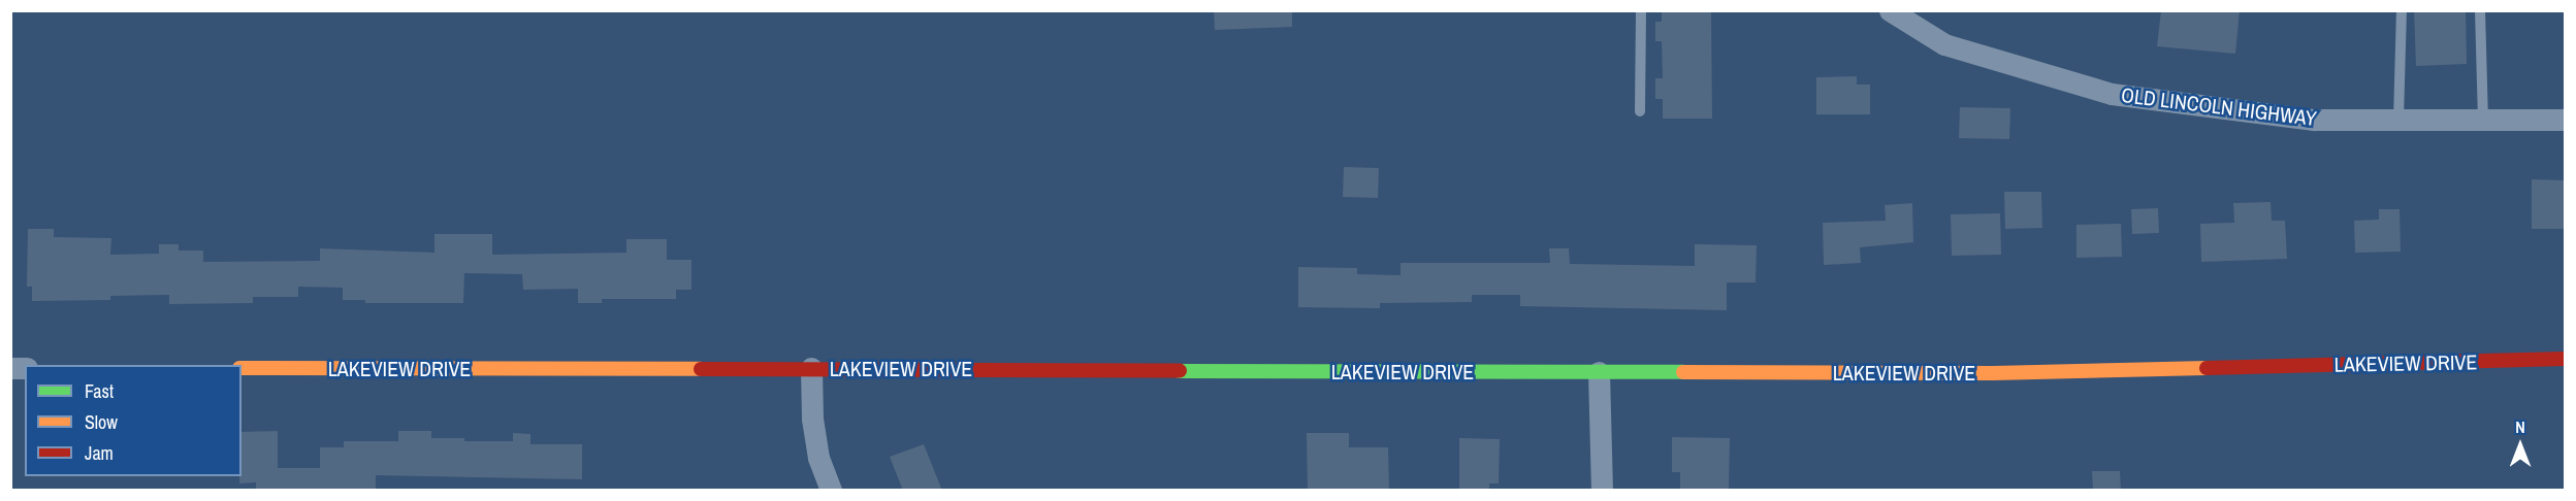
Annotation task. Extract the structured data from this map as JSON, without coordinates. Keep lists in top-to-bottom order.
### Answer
{
  "streets": {
    "street": ["OLD LINCOLN HIGHWAY", "LAKEVIEW DRIVE"]
  },
  "legend": ["Fast", "Slow", "Jam"],
  "north": "top"
}
